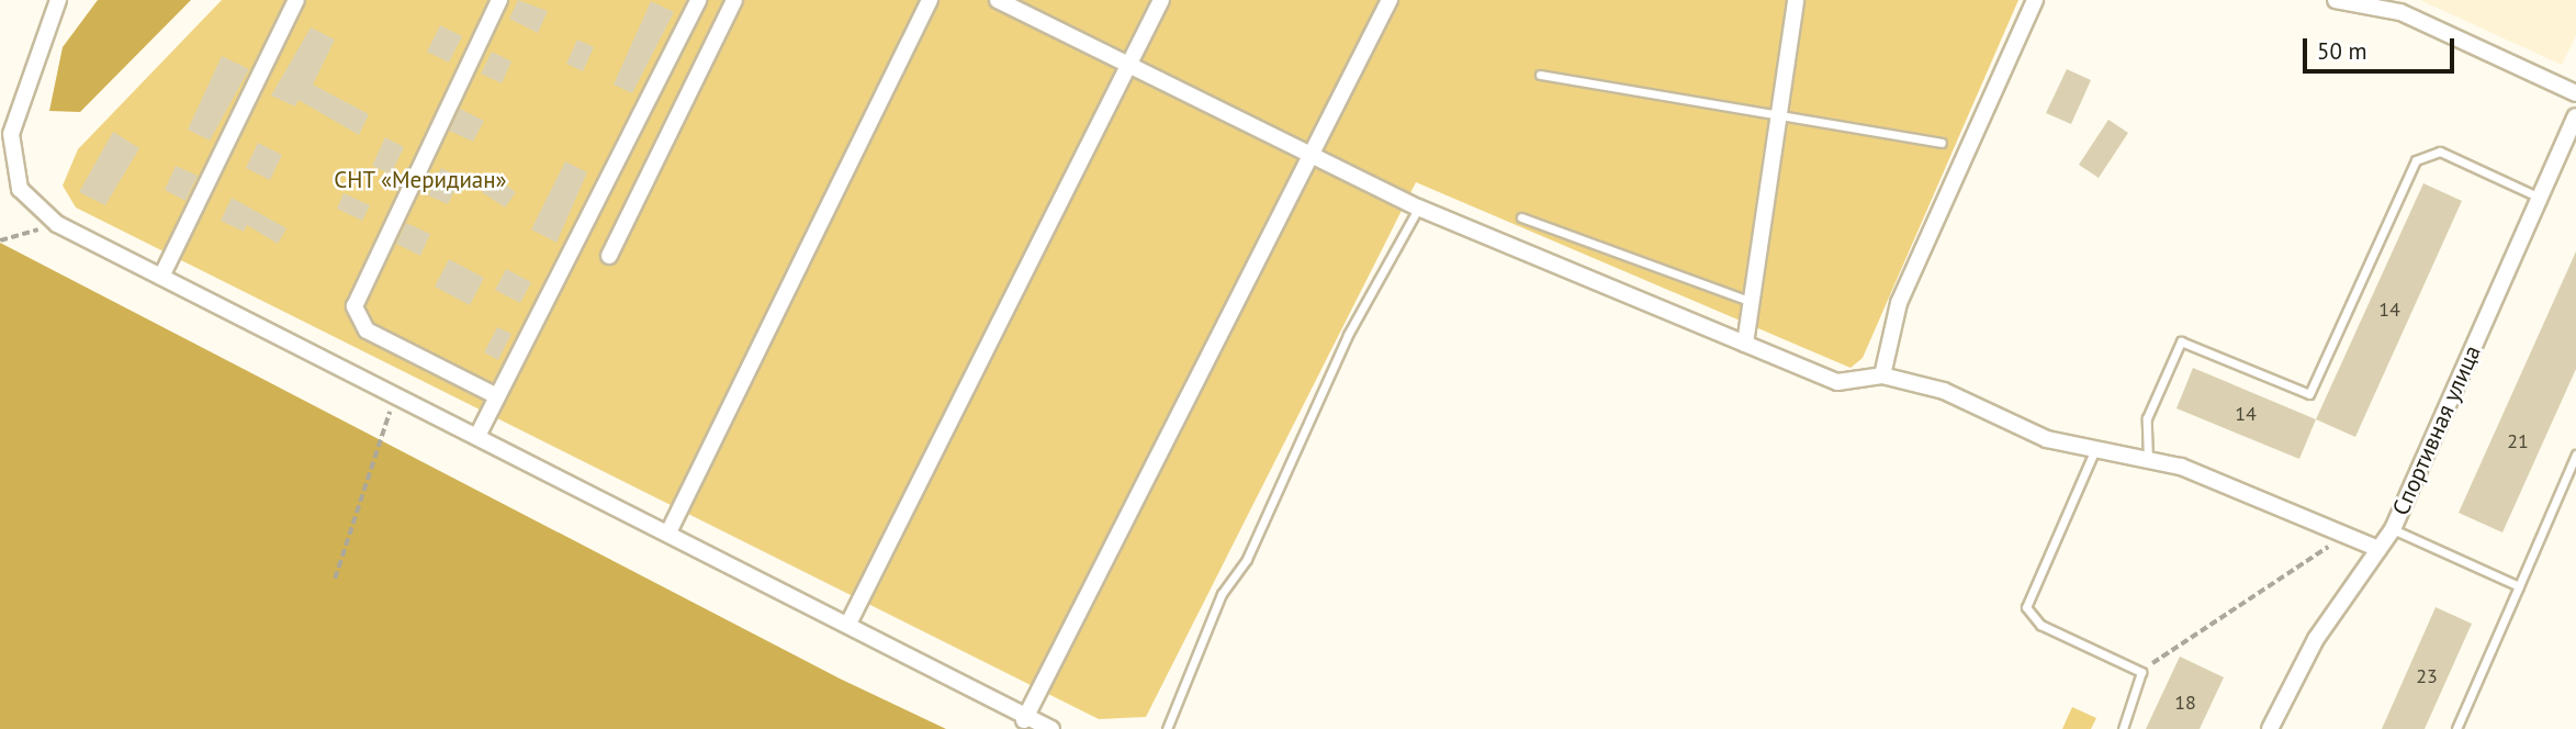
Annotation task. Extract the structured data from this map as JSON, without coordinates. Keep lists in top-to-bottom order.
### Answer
{
  "streets": {
    "street": ["Спортивная улица"]
  },
  "parks": ["СНТ «Меридиан»"],
  "house_numbers": [
    "14",
    "14",
    "21",
    "23",
    "18"
  ],
  "scale_bar": "50 m"
}
